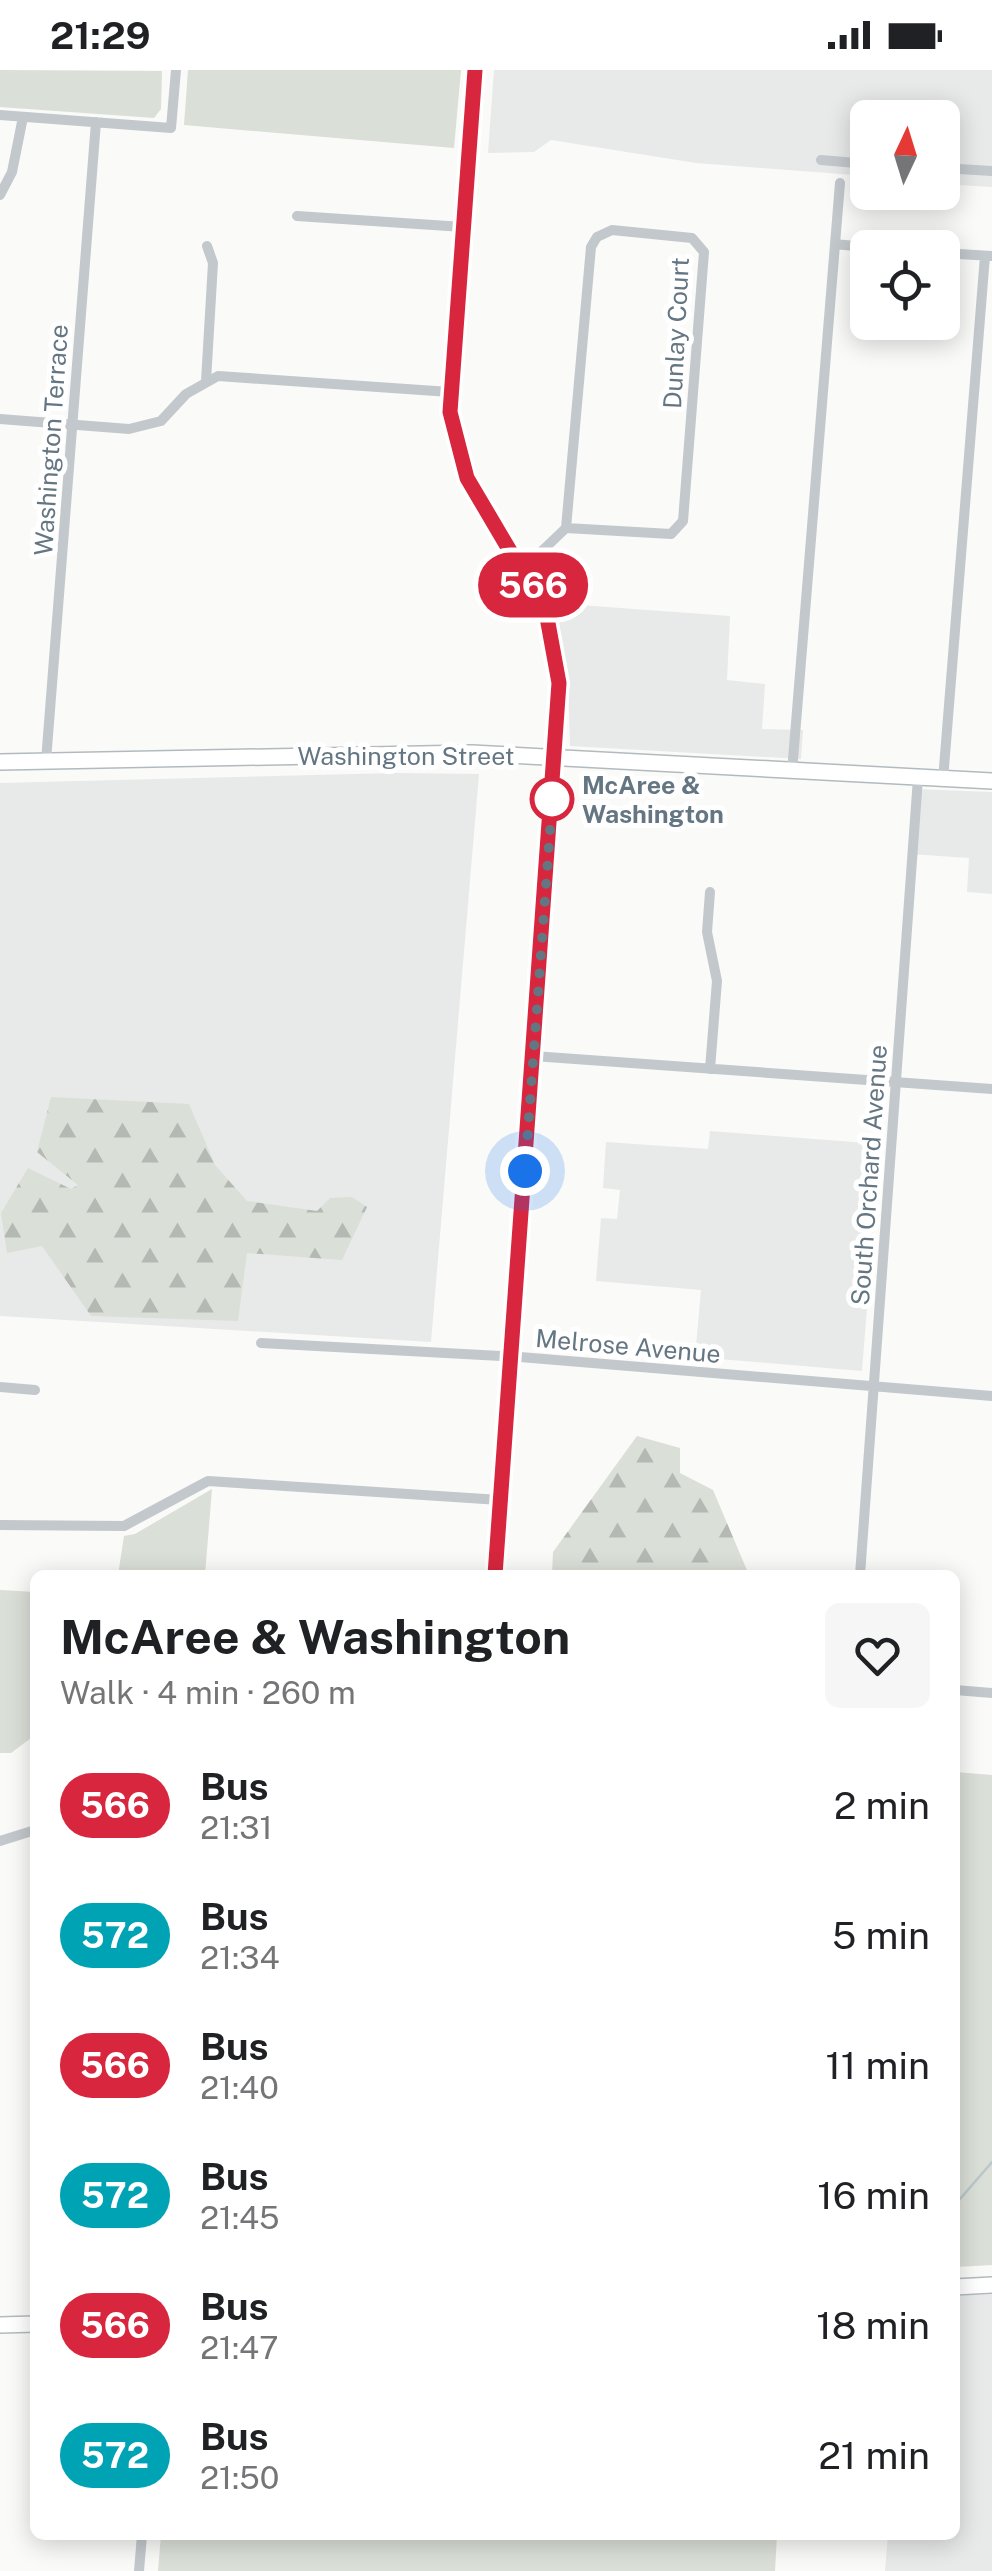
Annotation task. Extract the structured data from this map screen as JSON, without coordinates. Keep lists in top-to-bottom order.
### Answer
{
  "streets": {
    "street": [
      "Dunlay Court",
      "Washington Terrace",
      "Washington Street",
      "South Orchard Avenue",
      "Melrose Avenue"
    ]
  },
  "crossings": [
    ["Washington Terrace", "Washington Street"],
    ["Washington Street", "South Orchard Avenue"],
    ["South Orchard Avenue", "Melrose Avenue"]
  ],
  "places": ["McAree & Washington"],
  "lines": ["bus line 566"],
  "north": "top",
  "page": {
    "status": "21:29",
    "on_map": "566",
    "heading": ["McAree & Washington", "Walk · 4 min · 260 m"],
    "list": [
      {
        "mark": "566",
        "name": "Bus",
        "note": "21:31",
        "value": "2 min"
      },
      {
        "mark": "572",
        "name": "Bus",
        "note": "21:34",
        "value": "5 min"
      },
      {
        "mark": "566",
        "name": "Bus",
        "note": "21:40",
        "value": "11 min"
      },
      {
        "mark": "572",
        "name": "Bus",
        "note": "21:45",
        "value": "16 min"
      },
      {
        "mark": "566",
        "name": "Bus",
        "note": "21:47",
        "value": "18 min"
      },
      {
        "mark": "572",
        "name": "Bus",
        "note": "21:50",
        "value": "21 min"
      }
    ]
  }
}
